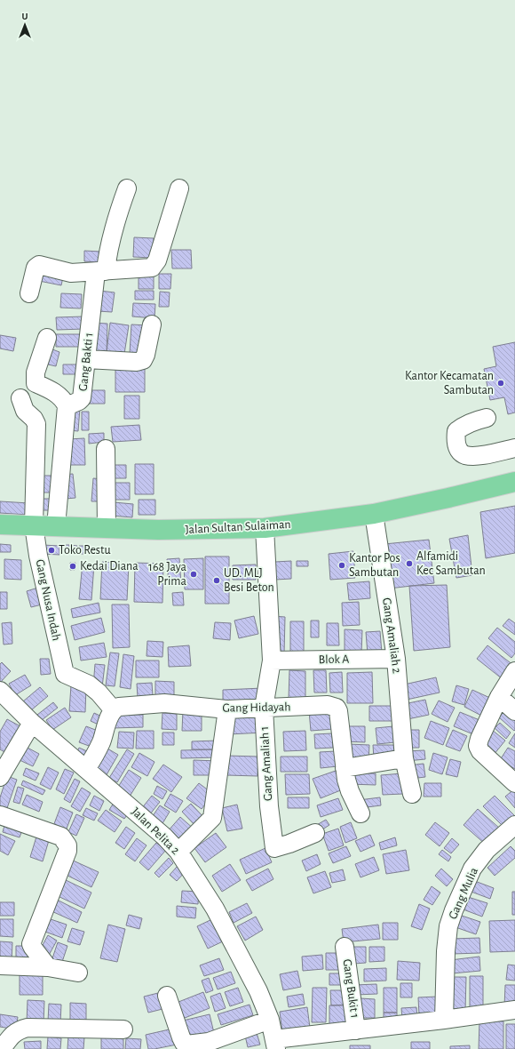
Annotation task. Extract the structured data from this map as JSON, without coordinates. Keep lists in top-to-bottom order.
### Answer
{
  "streets": {
    "main road": ["Jalan Sultan Sulaiman"],
    "street": [
      "Gang Bakti 1",
      "Gang Nusa Indah",
      "Gang Amaliah 2",
      "Blok A",
      "Gang Hidayah",
      "Gang Amaliah 1",
      "Jalan Pelita 2",
      "Gang Mulia",
      "Gang Bukit 1"
    ]
  },
  "crossings": [
    ["Gang Bakti 1", "Jalan Sultan Sulaiman"],
    ["Jalan Sultan Sulaiman", "Gang Nusa Indah"],
    ["Jalan Sultan Sulaiman", "Gang Amaliah 2"],
    ["Jalan Sultan Sulaiman", "Gang Amaliah 1"],
    ["Gang Nusa Indah", "Gang Hidayah"],
    ["Gang Amaliah 2", "Blok A"],
    ["Blok A", "Gang Amaliah 1"],
    ["Gang Hidayah", "Gang Amaliah 1"]
  ],
  "places": [
    "Kantor Kecamatan Sambutan",
    "Toko Restu",
    "Alfamidi Kec Sambutan",
    "Kantor Pos Sambutan",
    "Kedai Diana",
    "168 Jaya Prima",
    "UD. MLJ Besi Beton"
  ],
  "north": "top"
}
